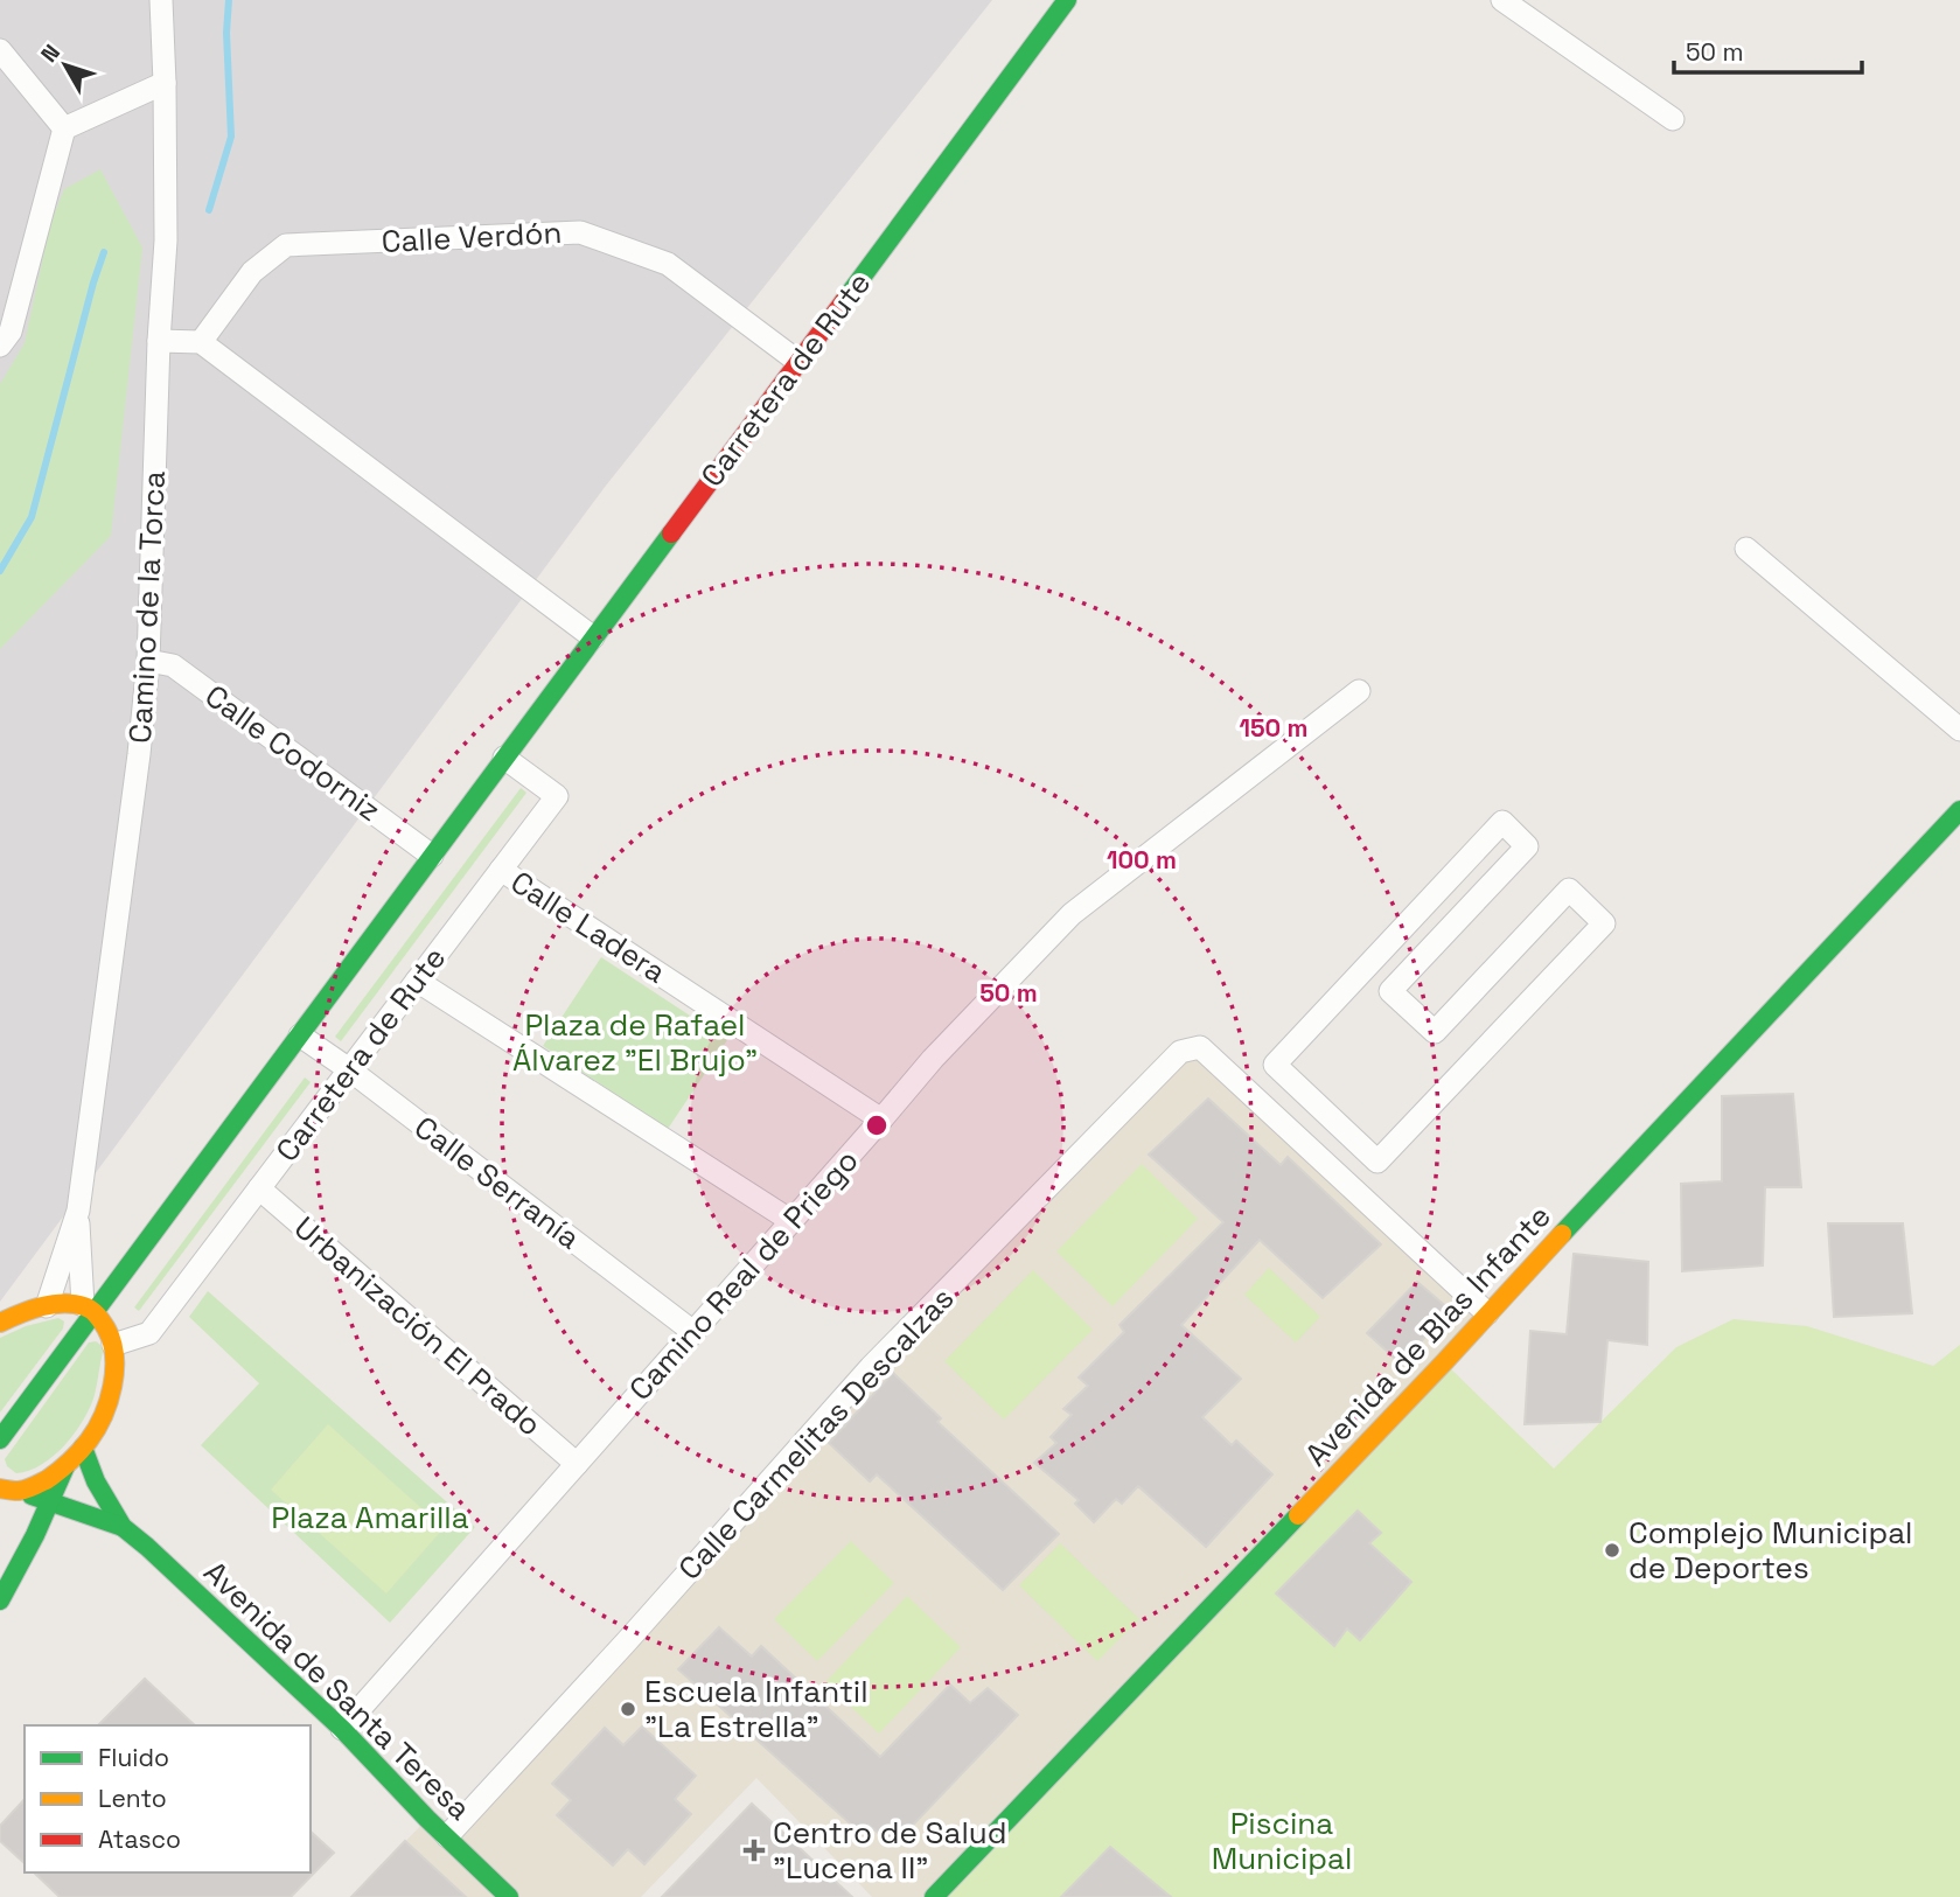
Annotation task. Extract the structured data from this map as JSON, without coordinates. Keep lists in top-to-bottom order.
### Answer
{
  "streets": {
    "street": [
      "Calle Verdón",
      "Carretera de Rute",
      "Camino de la Torca",
      "Calle Codorniz",
      "Calle Ladera",
      "Calle Serranía",
      "Camino Real de Priego",
      "Urbanización El Prado",
      "Avenida de Blas Infante",
      "Calle Carmelitas Descalzas",
      "Avenida de Santa Teresa"
    ]
  },
  "crossings": [
    ["Calle Verdón", "Carretera de Rute"],
    ["Carretera de Rute", "Camino de la Torca"],
    ["Carretera de Rute", "Calle Codorniz"],
    ["Carretera de Rute", "Calle Ladera"],
    ["Carretera de Rute", "Calle Serranía"],
    ["Carretera de Rute", "Urbanización El Prado"],
    ["Camino de la Torca", "Calle Codorniz"],
    ["Calle Ladera", "Camino Real de Priego"],
    ["Calle Serranía", "Camino Real de Priego"],
    ["Camino Real de Priego", "Urbanización El Prado"],
    ["Camino Real de Priego", "Avenida de Santa Teresa"],
    ["Avenida de Blas Infante", "Calle Carmelitas Descalzas"],
    ["Calle Carmelitas Descalzas", "Avenida de Santa Teresa"]
  ],
  "parks": ["Plaza de Rafael Álvarez \"El Brujo\"", "Plaza Amarilla", "Piscina Municipal"],
  "places": {
    "other": ["Complejo Municipal de Deportes", "Escuela Infantil \"La Estrella\""],
    "health": ["Centro de Salud \"Lucena II\""]
  },
  "legend": ["Fluido", "Lento", "Atasco"],
  "scale_bar": "50 m",
  "north": "top left",
  "rings": ["150 m", "100 m", "50 m"]
}
